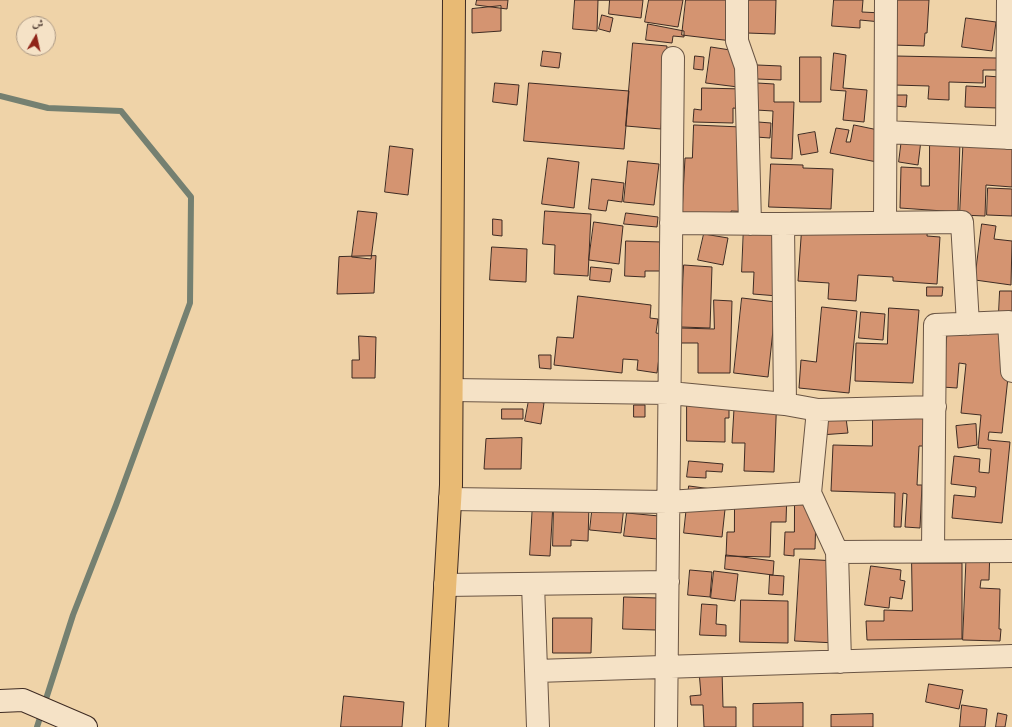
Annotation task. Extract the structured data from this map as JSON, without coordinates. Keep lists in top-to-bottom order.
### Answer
{
  "north": "top"
}
